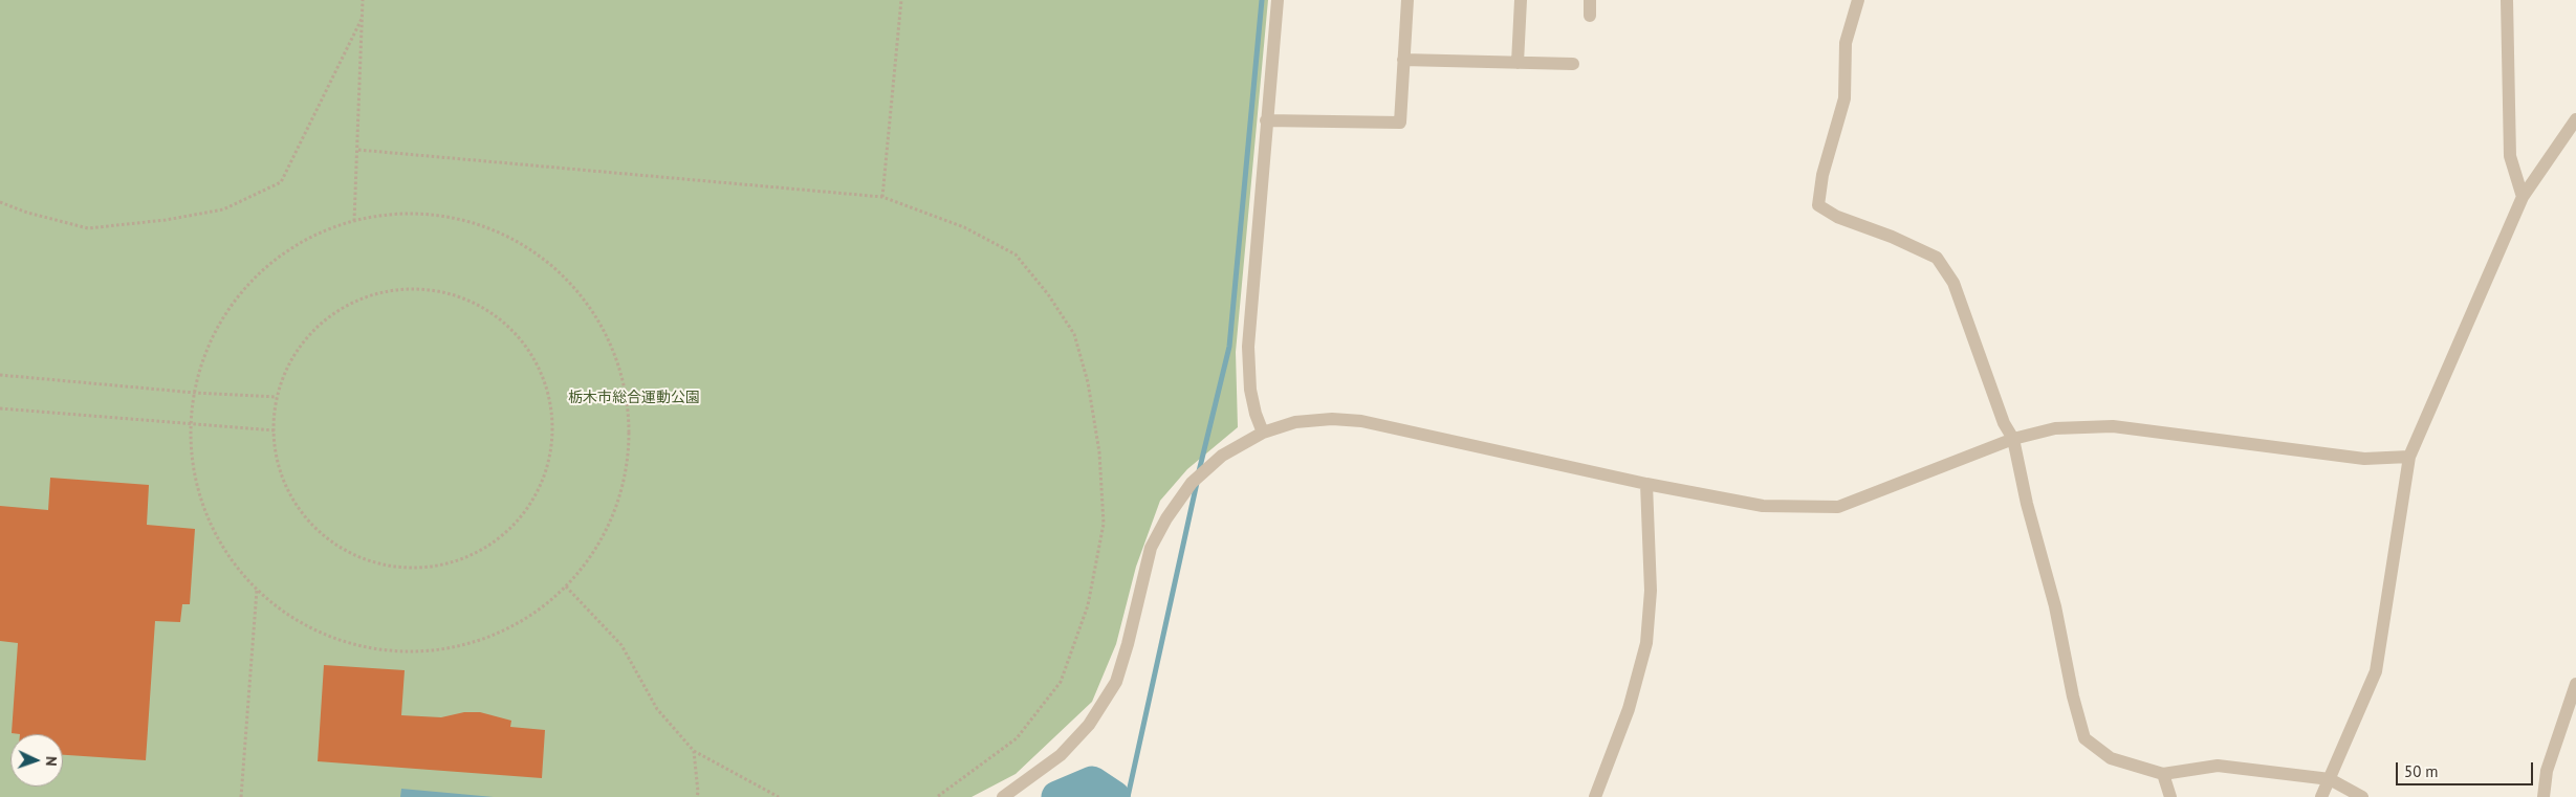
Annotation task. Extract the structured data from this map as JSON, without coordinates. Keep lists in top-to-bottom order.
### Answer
{
  "parks": ["栃木市総合運動公園"],
  "scale_bar": "50 m",
  "north": "right"
}
